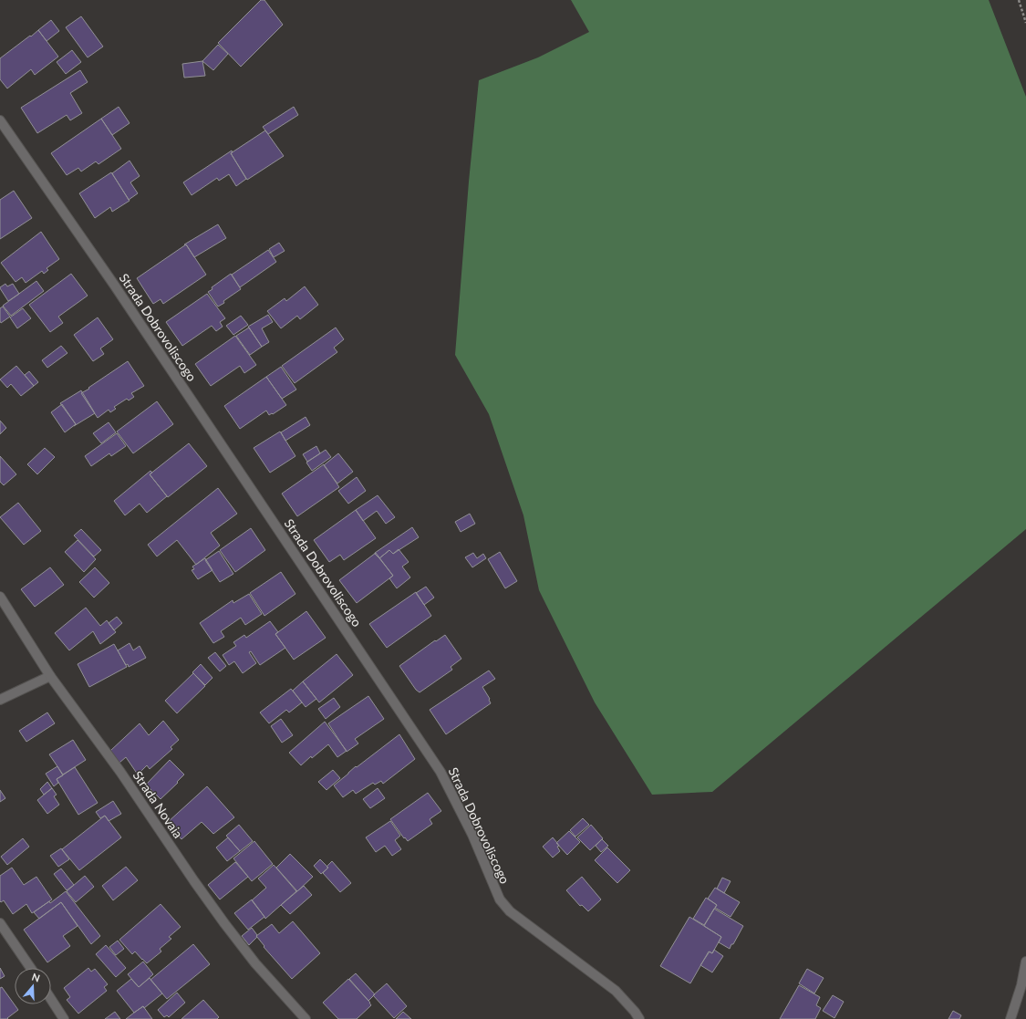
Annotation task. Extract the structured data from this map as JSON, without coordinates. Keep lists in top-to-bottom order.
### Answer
{
  "streets": {
    "street": ["Strada Dobrovoliscogo", "Strada Novaia"]
  },
  "north": "top"
}
